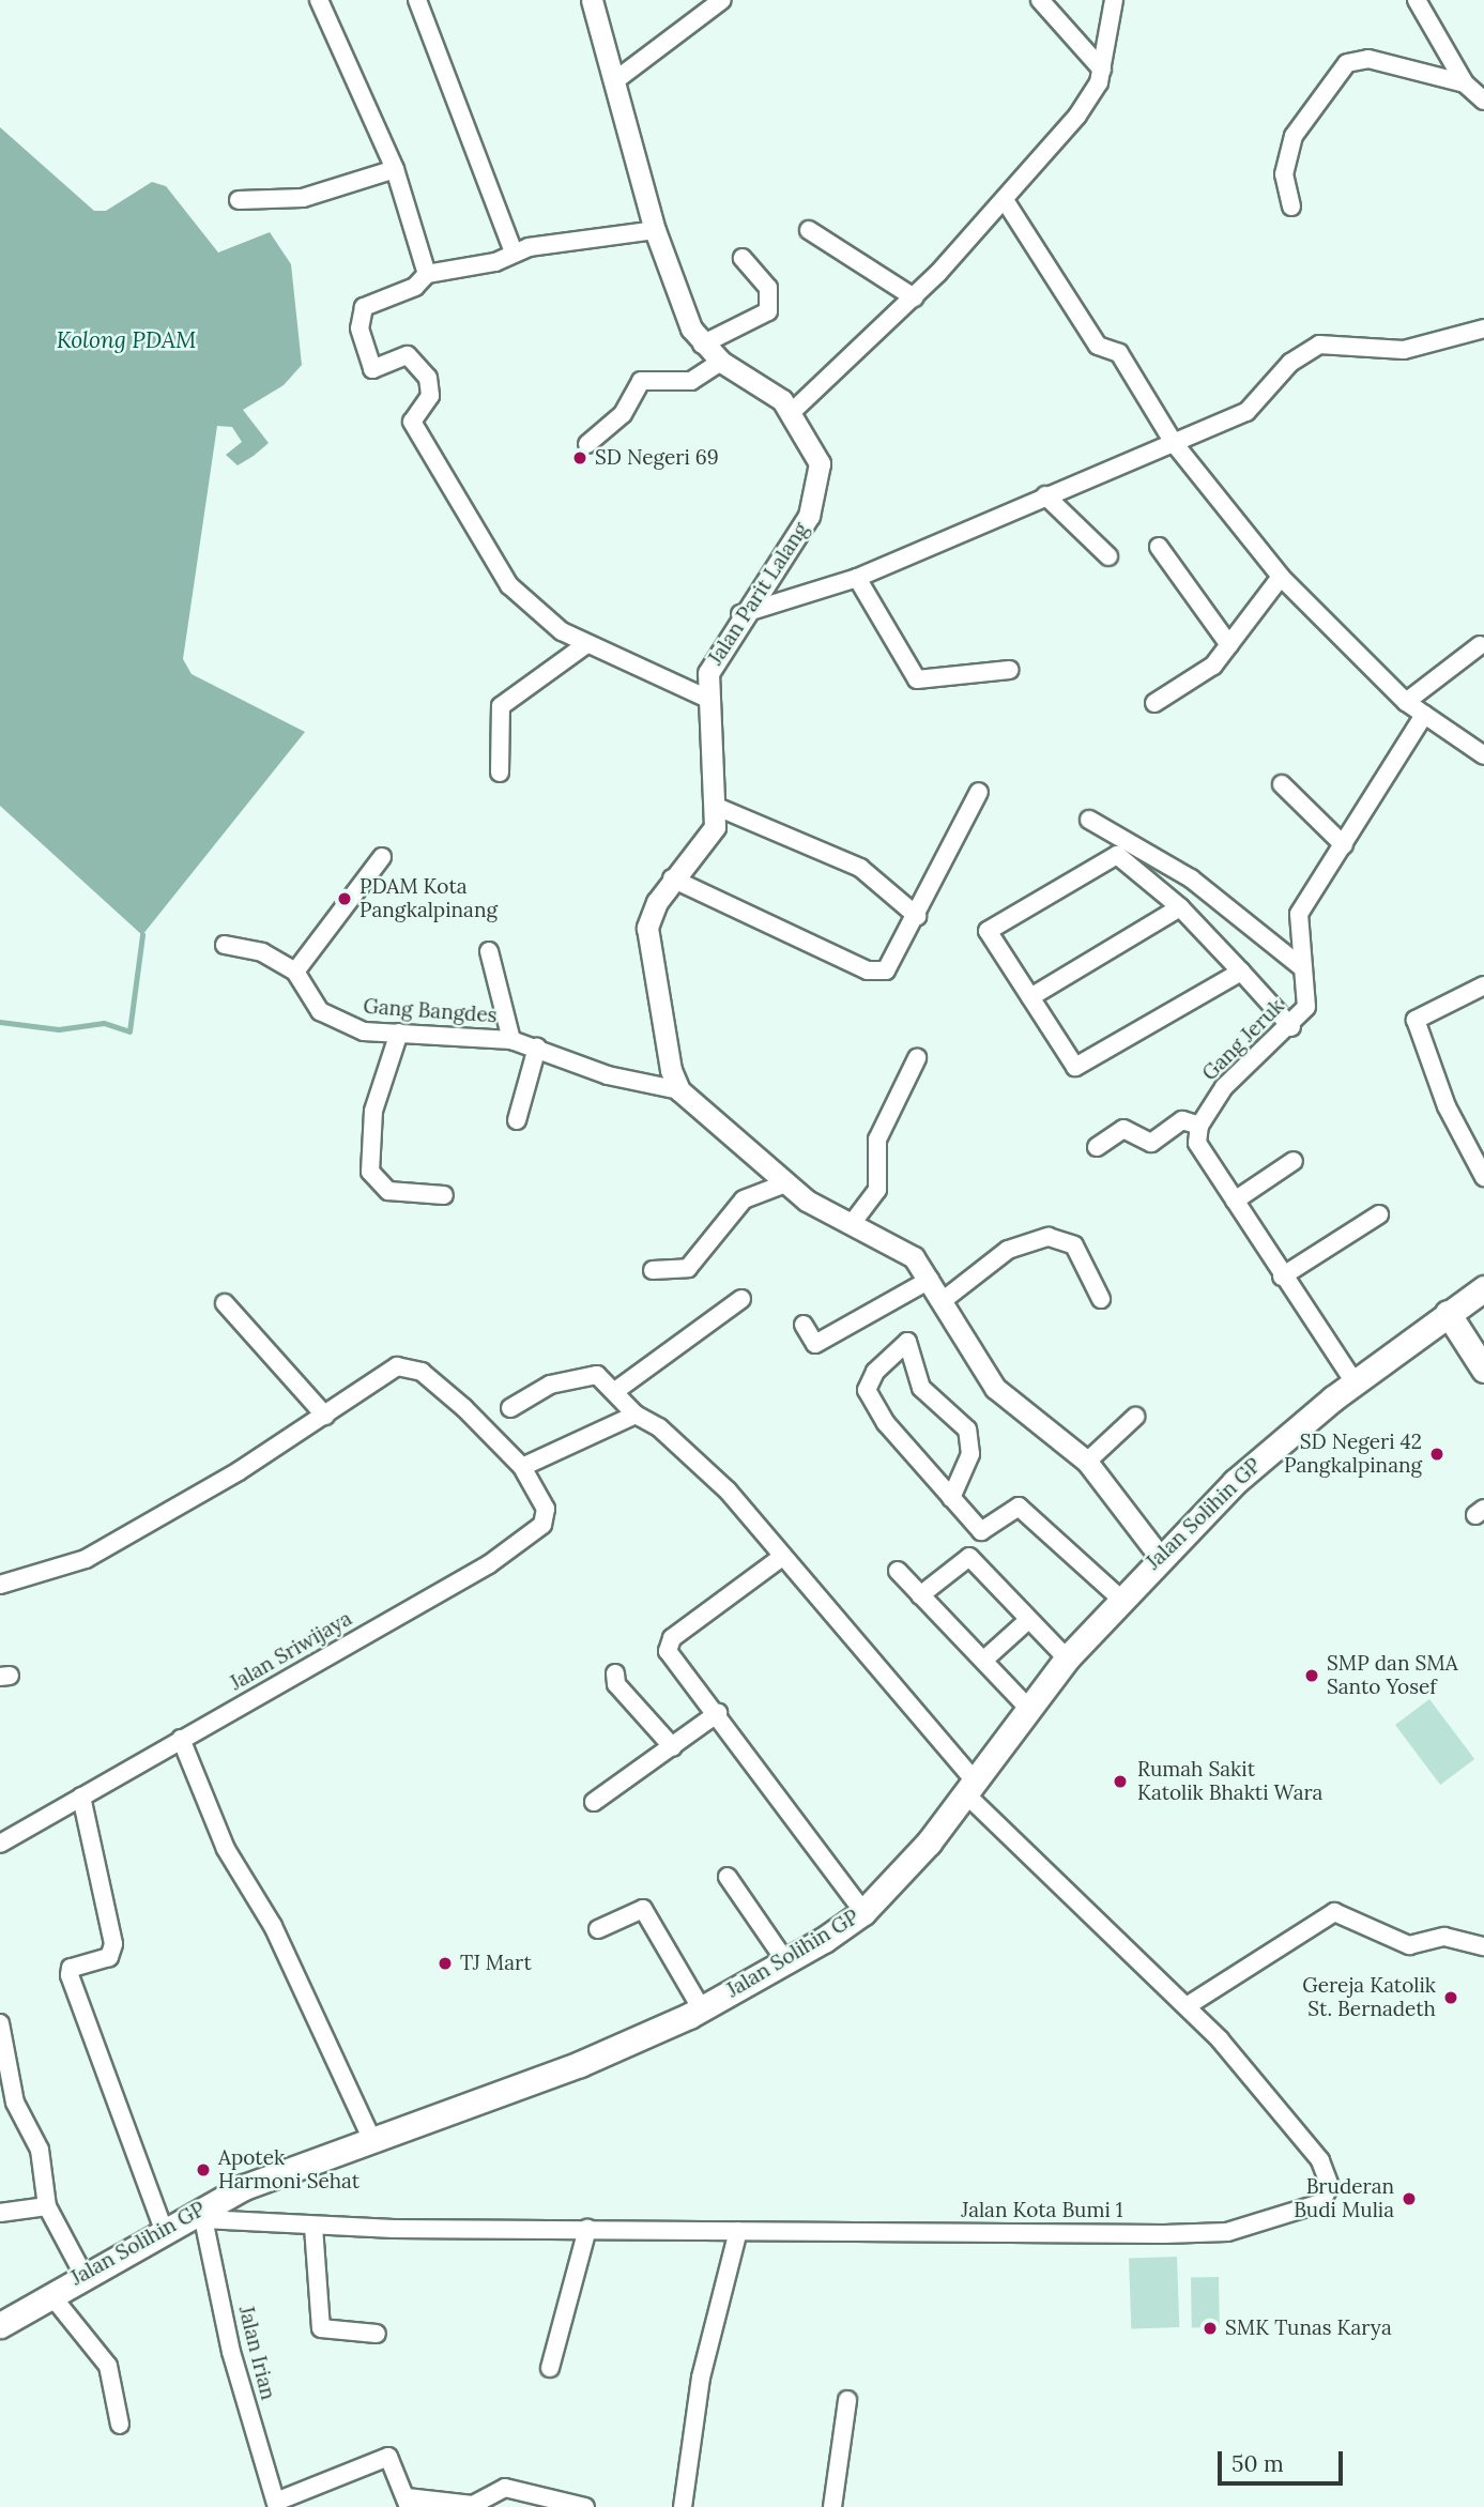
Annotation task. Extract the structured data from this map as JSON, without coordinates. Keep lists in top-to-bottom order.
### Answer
{
  "streets": {
    "main road": ["Jalan Solihin GP"],
    "street": [
      "Jalan Parit Lalang",
      "Gang Bangdes",
      "Gang Jeruk",
      "Jalan Sriwijaya",
      "Jalan Kota Bumi 1",
      "Jalan Irian"
    ]
  },
  "crossings": [
    ["Jalan Parit Lalang", "Gang Bangdes"],
    ["Jalan Solihin GP", "Jalan Kota Bumi 1"],
    ["Jalan Solihin GP", "Jalan Irian"],
    ["Jalan Kota Bumi 1", "Jalan Irian"]
  ],
  "water": ["Kolong PDAM"],
  "places": [
    "SD Negeri 69",
    "PDAM Kota Pangkalpinang",
    "SD Negeri 42 Pangkalpinang",
    "SMP dan SMA Santo Yosef",
    "Rumah Sakit Katolik Bhakti Wara",
    "TJ Mart",
    "Gereja Katolik St. Bernadeth",
    "Apotek Harmoni Sehat",
    "Bruderan Budi Mulia",
    "SMK Tunas Karya"
  ],
  "scale_bar": "50 m"
}
